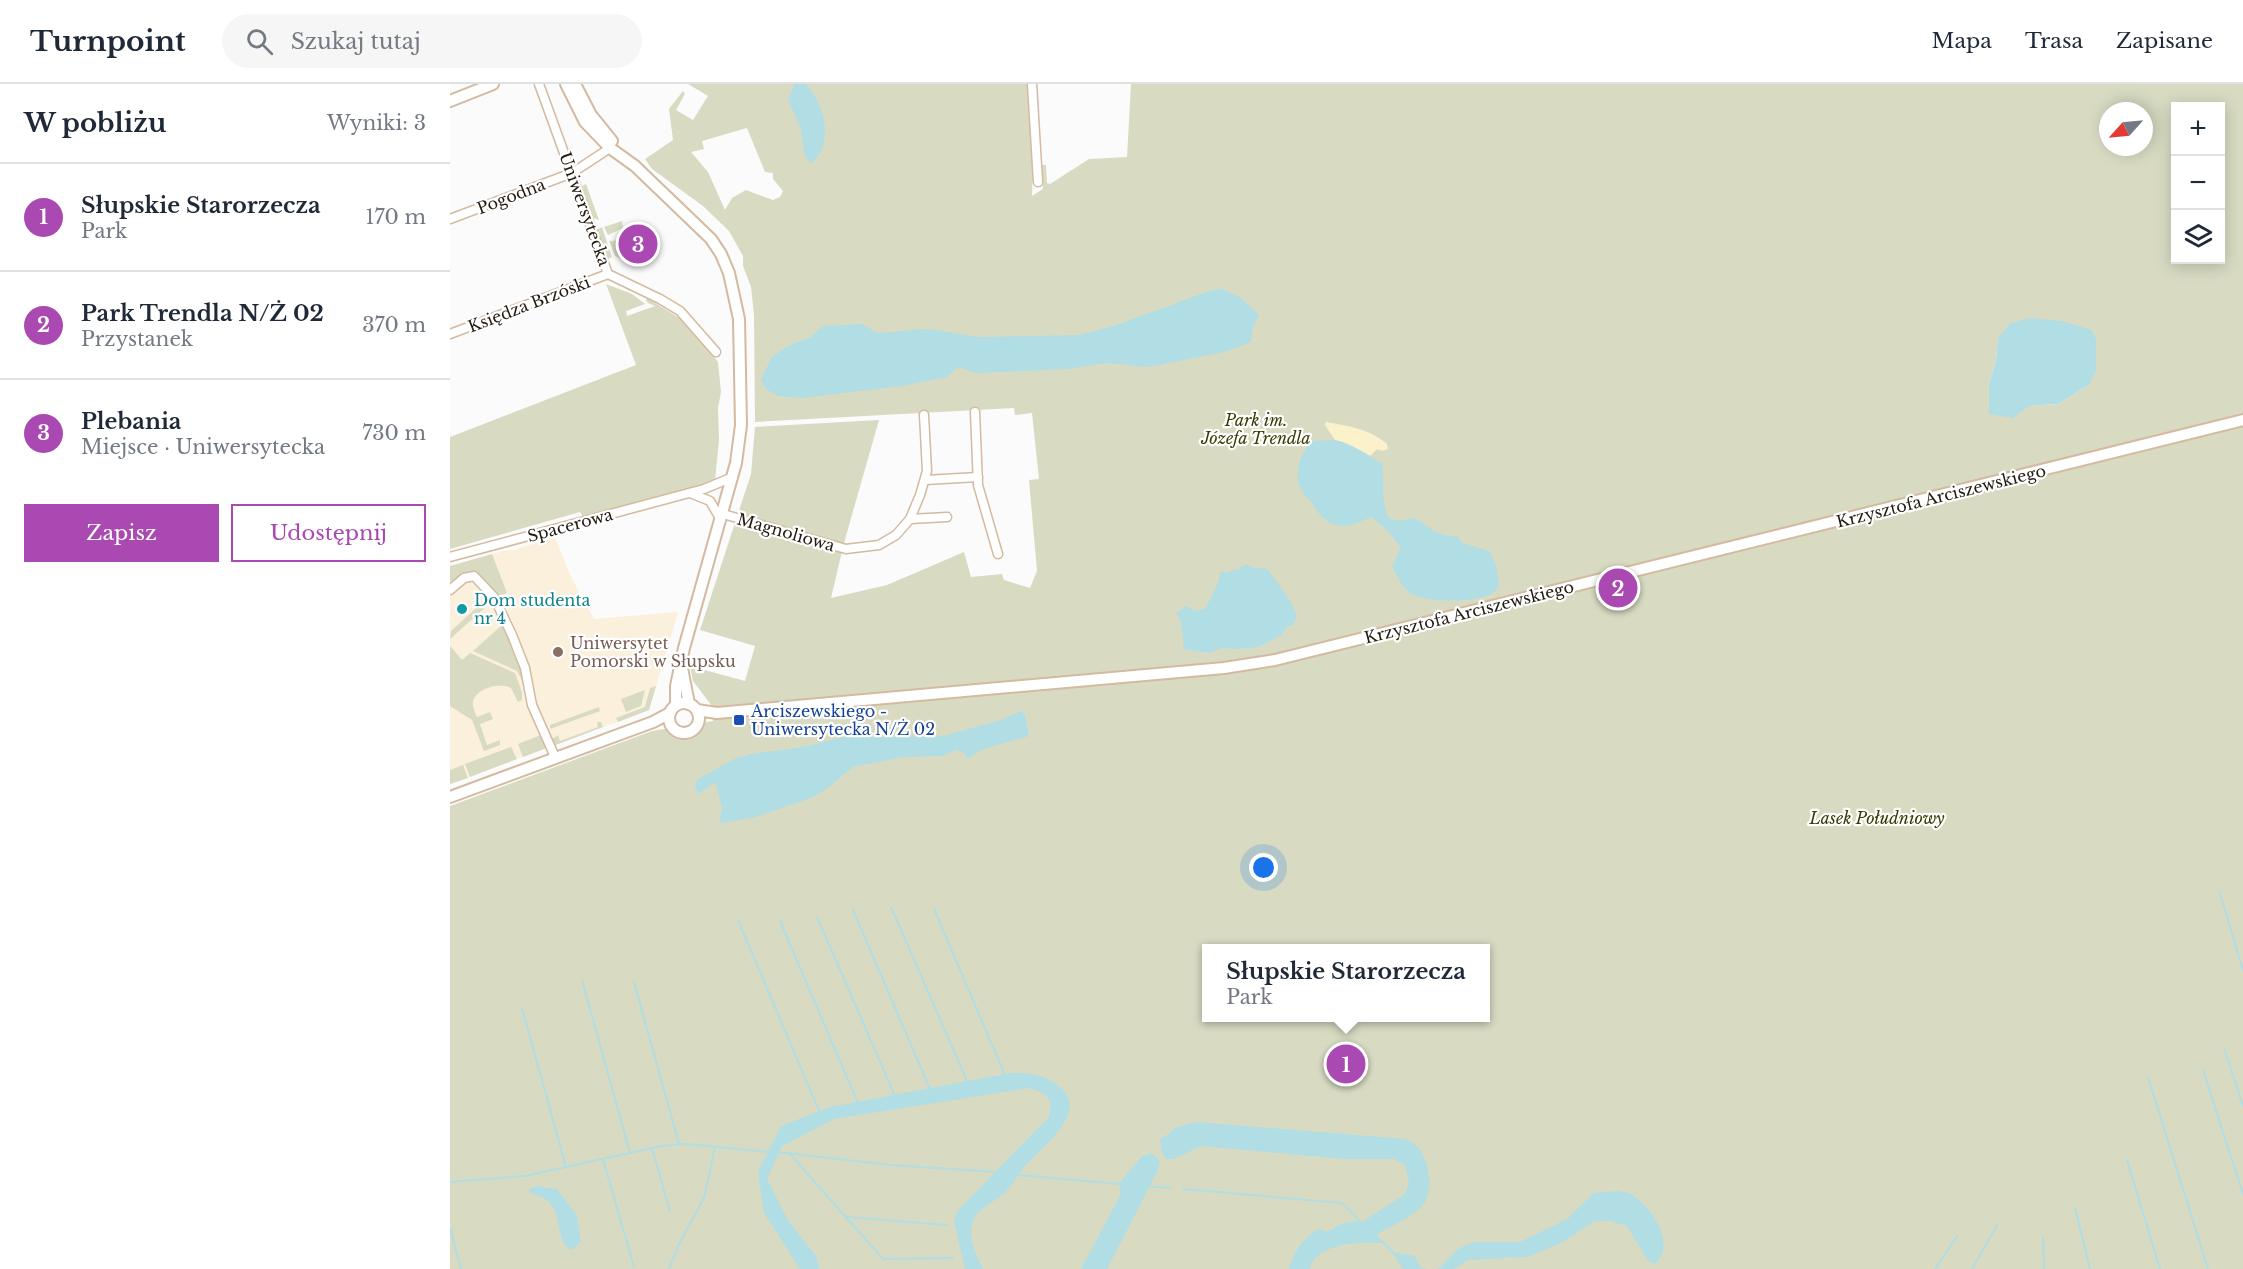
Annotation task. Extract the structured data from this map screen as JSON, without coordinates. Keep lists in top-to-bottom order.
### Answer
{
  "streets": {
    "street": [
      "Pogodna",
      "Uniwersytecka",
      "Księdza Brzóski",
      "Krzysztofa Arciszewskiego",
      "Spacerowa",
      "Magnoliowa"
    ]
  },
  "crossings": [
    ["Pogodna", "Uniwersytecka"],
    ["Uniwersytecka", "Księdza Brzóski"]
  ],
  "parks": ["Park im. Józefa Trendla", "Lasek Południowy"],
  "places": {
    "other": ["Dom studenta nr 4", "Uniwersytet Pomorski w Słupsku"],
    "transit": ["Arciszewskiego - Uniwersytecka N/Ż 02"]
  },
  "north": "bottom left",
  "page": {
    "header": "Turnpoint",
    "search": "Szukaj tutaj",
    "nav": ["Mapa", "Trasa", "Zapisane"],
    "heading": ["W pobliżu", "Wyniki: 3"],
    "map_buttons": ["+", "−"],
    "list": [
      {
        "mark": "1",
        "name": "Słupskie Starorzecza",
        "note": "Park",
        "value": "170 m"
      },
      {
        "mark": "2",
        "name": "Park Trendla N/Ż 02",
        "note": "Przystanek",
        "value": "370 m"
      },
      {
        "mark": "3",
        "name": "Plebania",
        "note": "Miejsce · Uniwersytecka",
        "value": "730 m"
      }
    ],
    "pins": ["3", "2", "1"],
    "buttons": ["Zapisz", "Udostępnij"],
    "popup": ["Słupskie Starorzecza", "Park"]
  }
}
